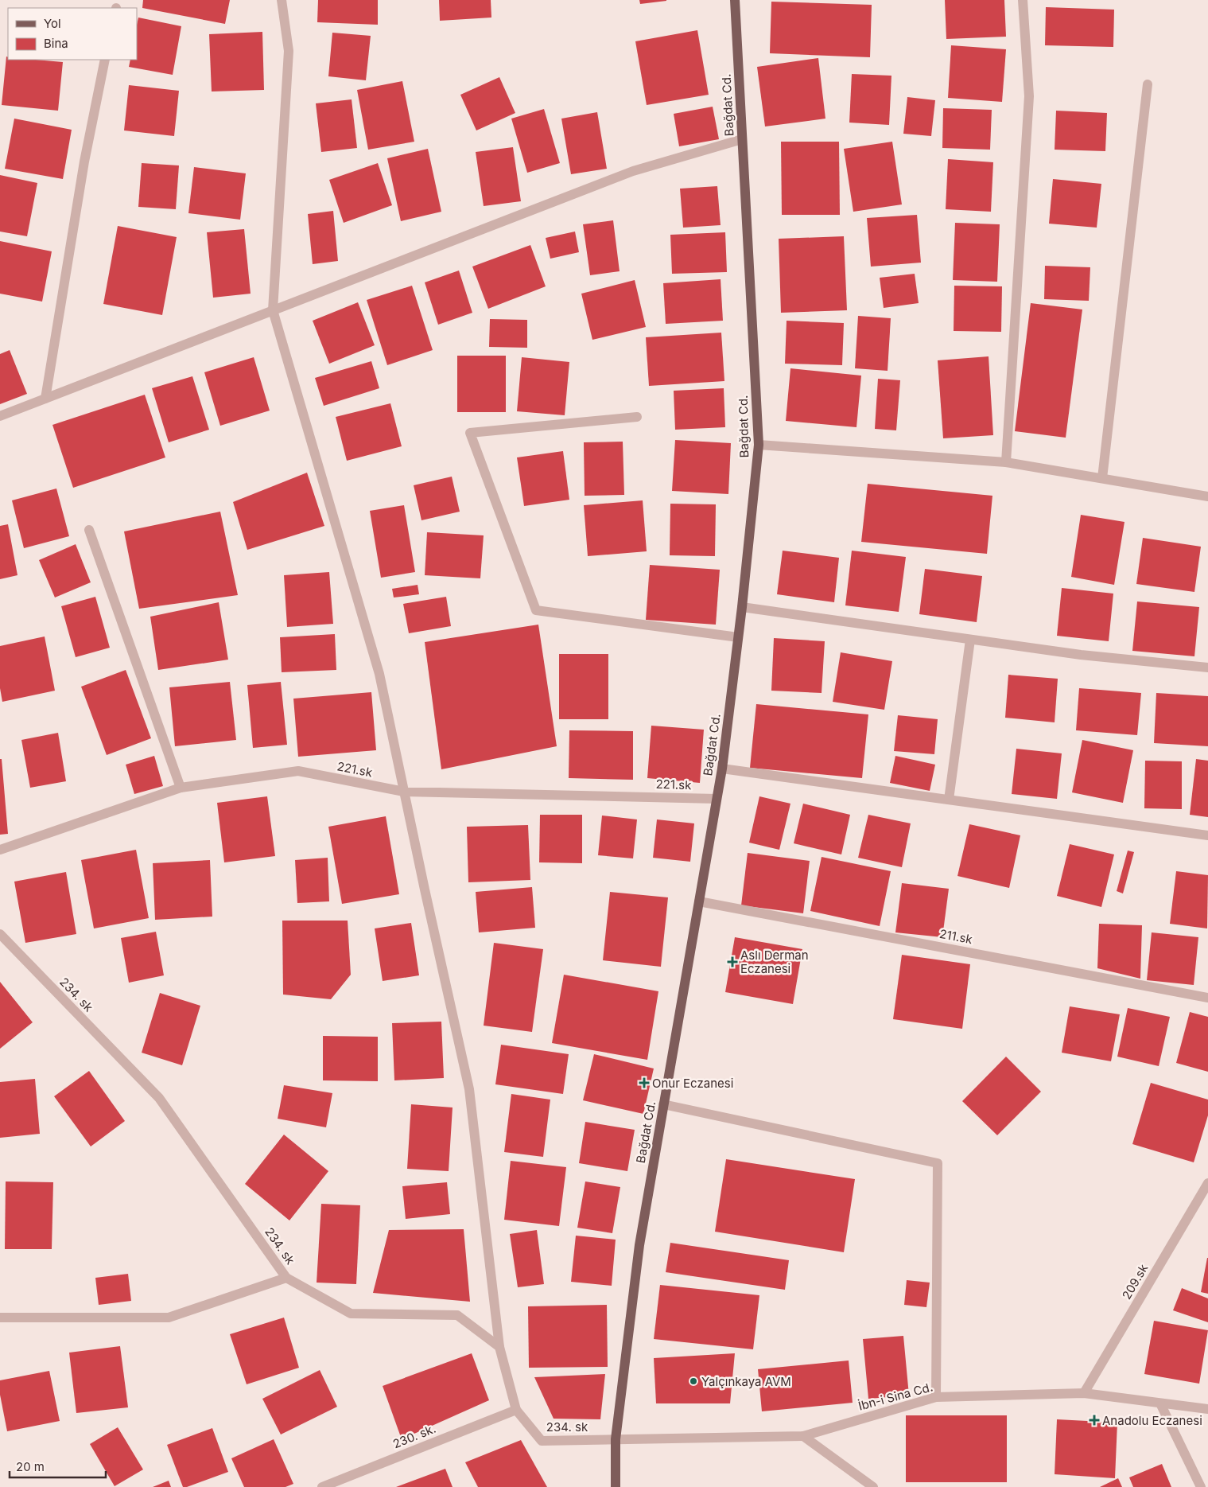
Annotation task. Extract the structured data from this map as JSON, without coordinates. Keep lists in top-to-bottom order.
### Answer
{
  "streets": {
    "main road": ["Bağdat Cd."],
    "street": [
      "221.sk",
      "211.sk",
      "234. sk",
      "209.sk",
      "İbn-i Sina Cd.",
      "230. sk."
    ]
  },
  "crossings": [
    ["Bağdat Cd.", "221.sk"],
    ["Bağdat Cd.", "211.sk"],
    ["Bağdat Cd.", "234. sk"],
    ["Bağdat Cd.", "İbn-i Sina Cd."],
    ["234. sk", "İbn-i Sina Cd."],
    ["234. sk", "230. sk."],
    ["209.sk", "İbn-i Sina Cd."]
  ],
  "places": {
    "health": ["Aslı Derman Eczanesi", "Onur Eczanesi", "Anadolu Eczanesi"],
    "other": ["Yalçınkaya AVM"]
  },
  "legend": ["Yol", "Bina"],
  "scale_bar": "20 m"
}
